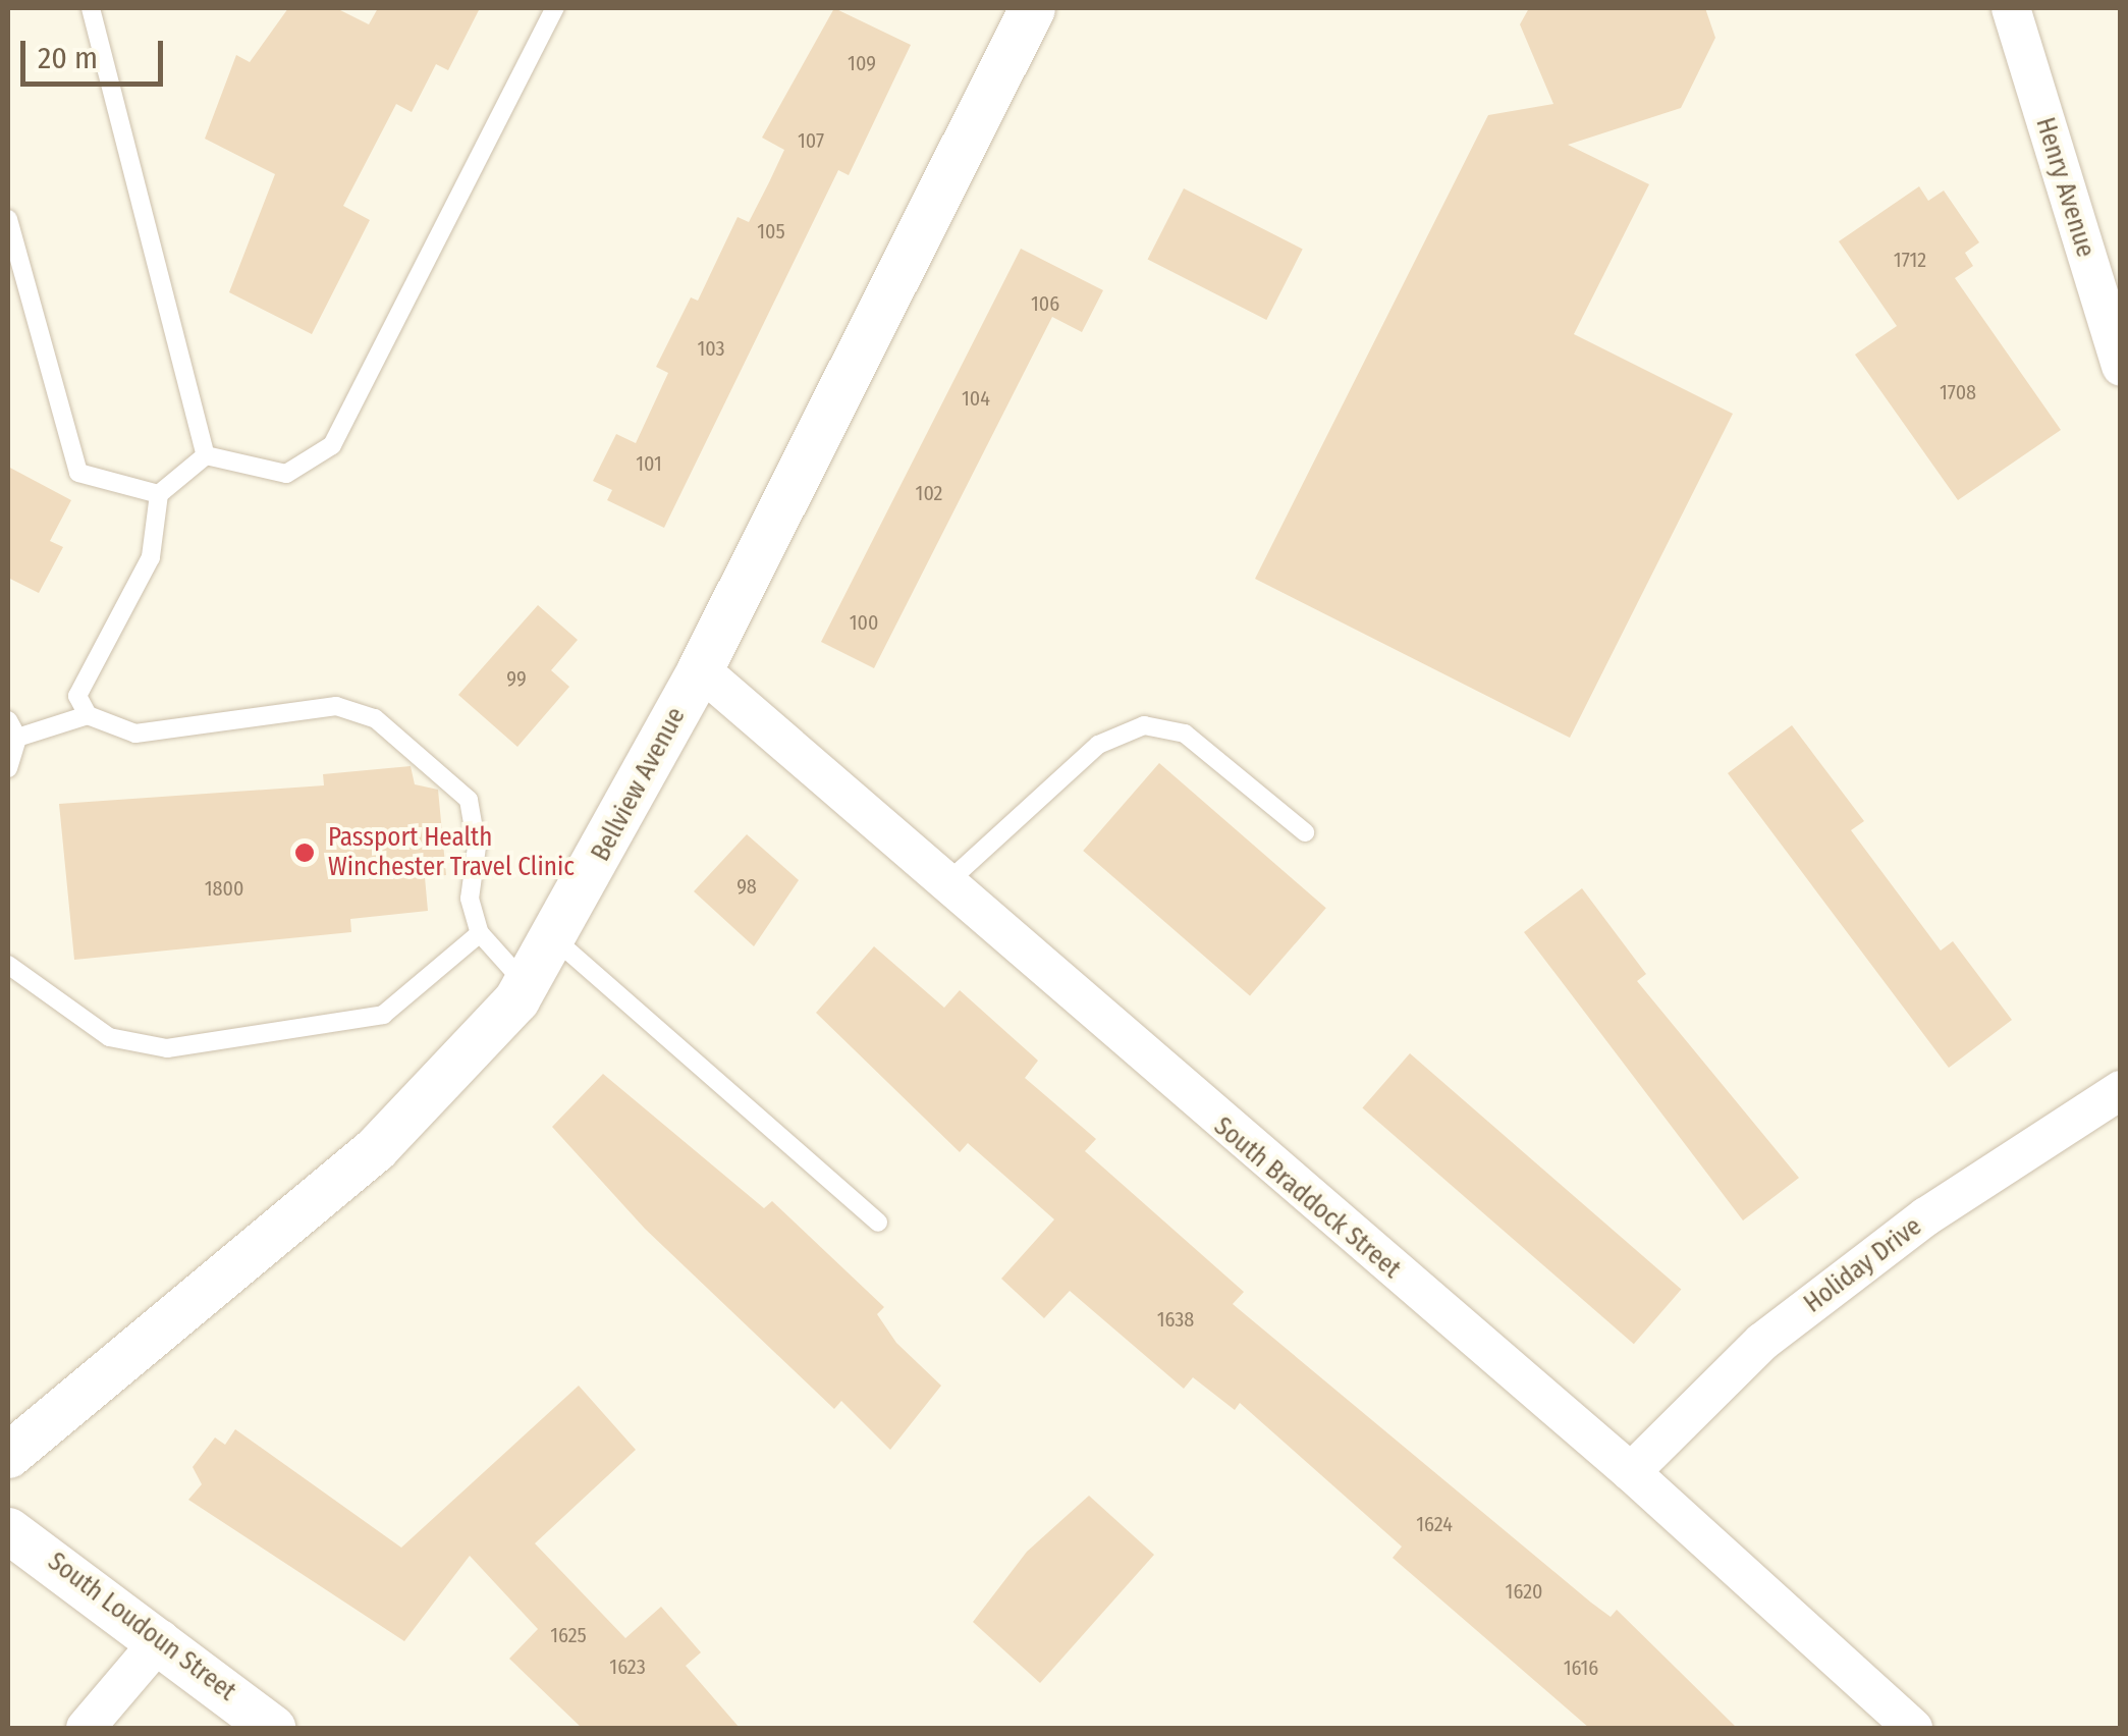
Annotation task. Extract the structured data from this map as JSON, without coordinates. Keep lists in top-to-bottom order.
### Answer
{
  "streets": {
    "street": [
      "Henry Avenue",
      "Bellview Avenue",
      "South Braddock Street",
      "Holiday Drive",
      "South Loudoun Street"
    ]
  },
  "crossings": [
    ["Bellview Avenue", "South Braddock Street"],
    ["South Braddock Street", "Holiday Drive"]
  ],
  "places": ["Passport Health Winchester Travel Clinic"],
  "house_numbers": [
    "109",
    "107",
    "105",
    "1712",
    "106",
    "103",
    "1708",
    "104",
    "101",
    "102",
    "100",
    "99",
    "98",
    "1800",
    "1638",
    "1624",
    "1620",
    "1625",
    "1623",
    "1616"
  ],
  "scale_bar": "20 m"
}
